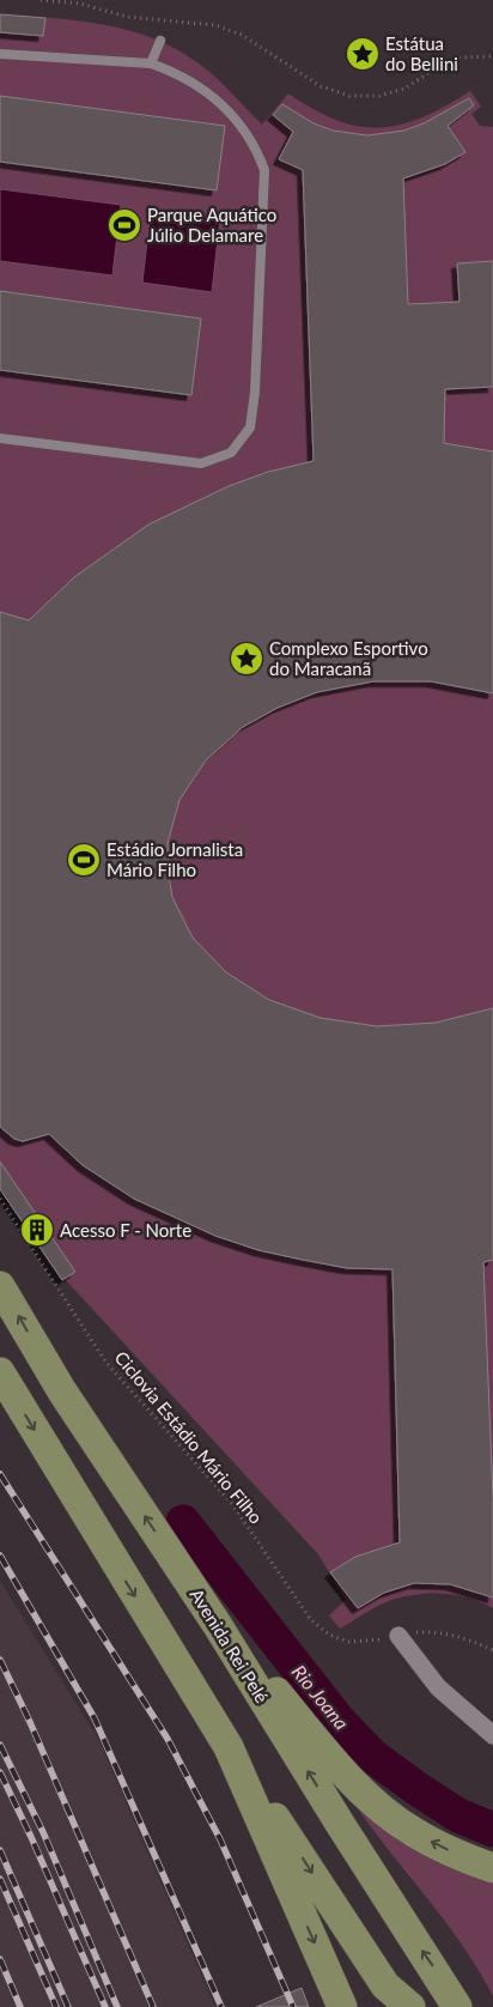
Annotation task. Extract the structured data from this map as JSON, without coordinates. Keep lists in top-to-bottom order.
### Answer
{
  "streets": {
    "main road": ["Avenida Rei Pelé"],
    "path": ["Ciclovia Estádio Mário Filho"]
  },
  "water": ["Rio Joana"],
  "places": {
    "place": ["Estátua do Bellini", "Complexo Esportivo do Maracanã"],
    "sports": ["Parque Aquático Júlio Delamare", "Estádio Jornalista Mário Filho"],
    "building": ["Acesso F - Norte"]
  }
}
